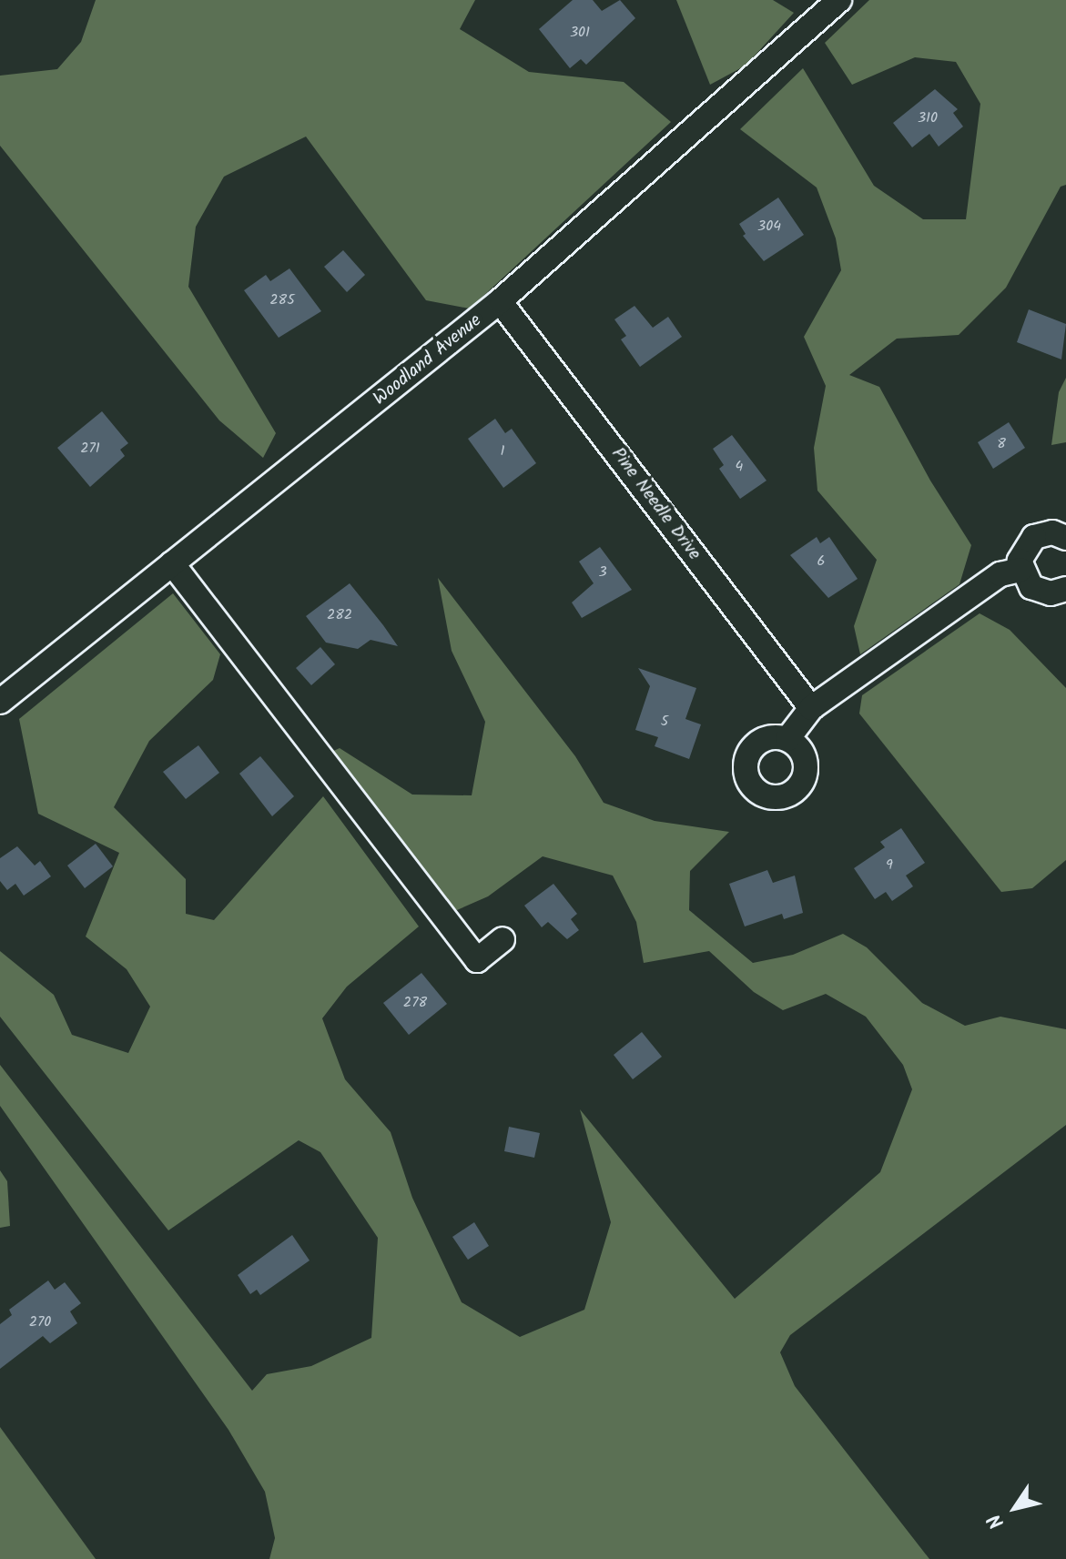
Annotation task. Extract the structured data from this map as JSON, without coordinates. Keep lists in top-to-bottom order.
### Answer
{
  "streets": {
    "street": ["Woodland Avenue", "Pine Needle Drive"]
  },
  "crossings": [
    ["Woodland Avenue", "Pine Needle Drive"]
  ],
  "house_numbers": [
    "301",
    "310",
    "304",
    "285",
    "8",
    "271",
    "1",
    "4",
    "6",
    "3",
    "282",
    "5",
    "9",
    "278",
    "270"
  ],
  "north": "bottom left"
}
